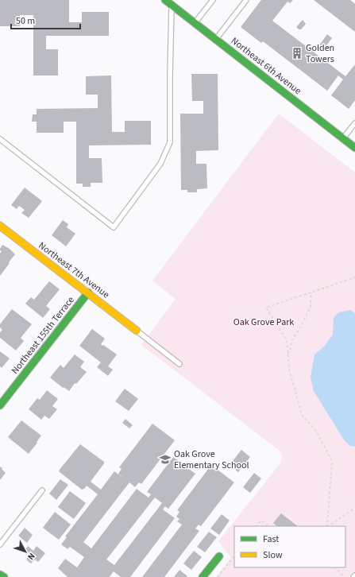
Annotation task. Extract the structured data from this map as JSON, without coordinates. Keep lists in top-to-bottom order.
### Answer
{
  "streets": {
    "street": ["Northeast 6th Avenue", "Northeast 7th Avenue", "Northeast 155th Terrace"]
  },
  "crossings": [
    ["Northeast 7th Avenue", "Northeast 155th Terrace"]
  ],
  "parks": ["Oak Grove Park"],
  "places": {
    "building": ["Golden Towers"],
    "school or university": ["Oak Grove Elementary School"]
  },
  "legend": ["Fast", "Slow"],
  "scale_bar": "50 m",
  "north": "bottom right"
}
